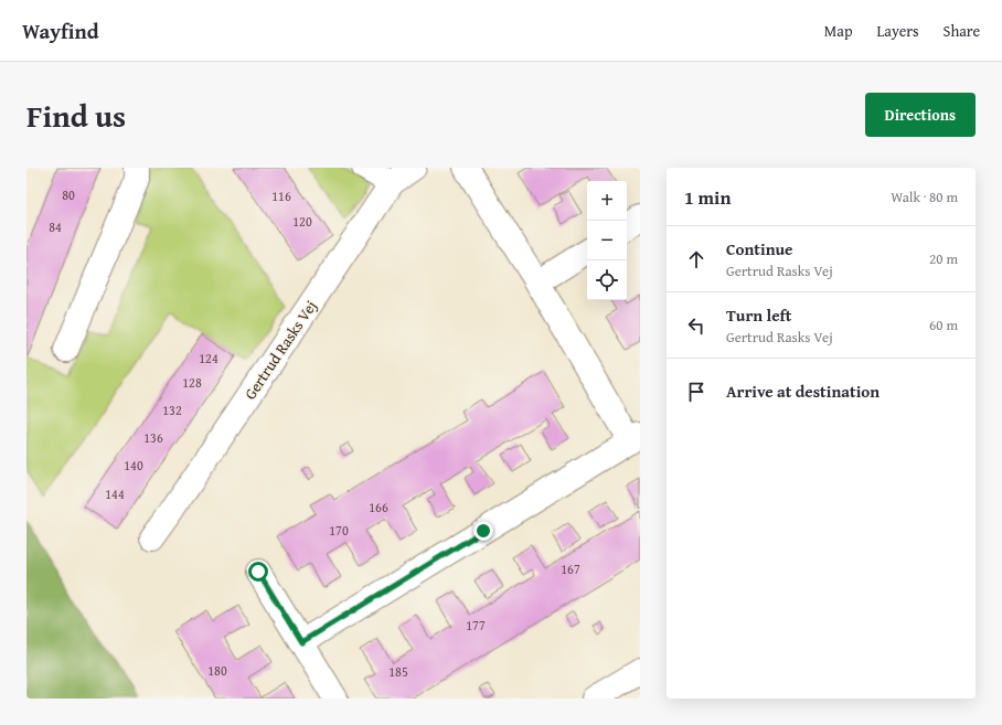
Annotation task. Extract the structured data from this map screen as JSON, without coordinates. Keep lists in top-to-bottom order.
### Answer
{
  "streets": {
    "street": ["Gertrud Rasks Vej"]
  },
  "house_numbers": [
    "80",
    "116",
    "120",
    "84",
    "124",
    "128",
    "132",
    "136",
    "140",
    "144",
    "166",
    "170",
    "167",
    "177",
    "180",
    "185"
  ],
  "page": {
    "header": "Wayfind",
    "nav": ["Map", "Layers", "Share"],
    "title": "Find us",
    "buttons": "Directions",
    "heading": ["1 min", "Walk · 80 m"],
    "map_buttons": ["+", "−"],
    "list": [
      ["Continue", "Gertrud Rasks Vej", "20 m"],
      ["Turn left", "Gertrud Rasks Vej", "60 m"],
      "Arrive at destination"
    ]
  }
}
